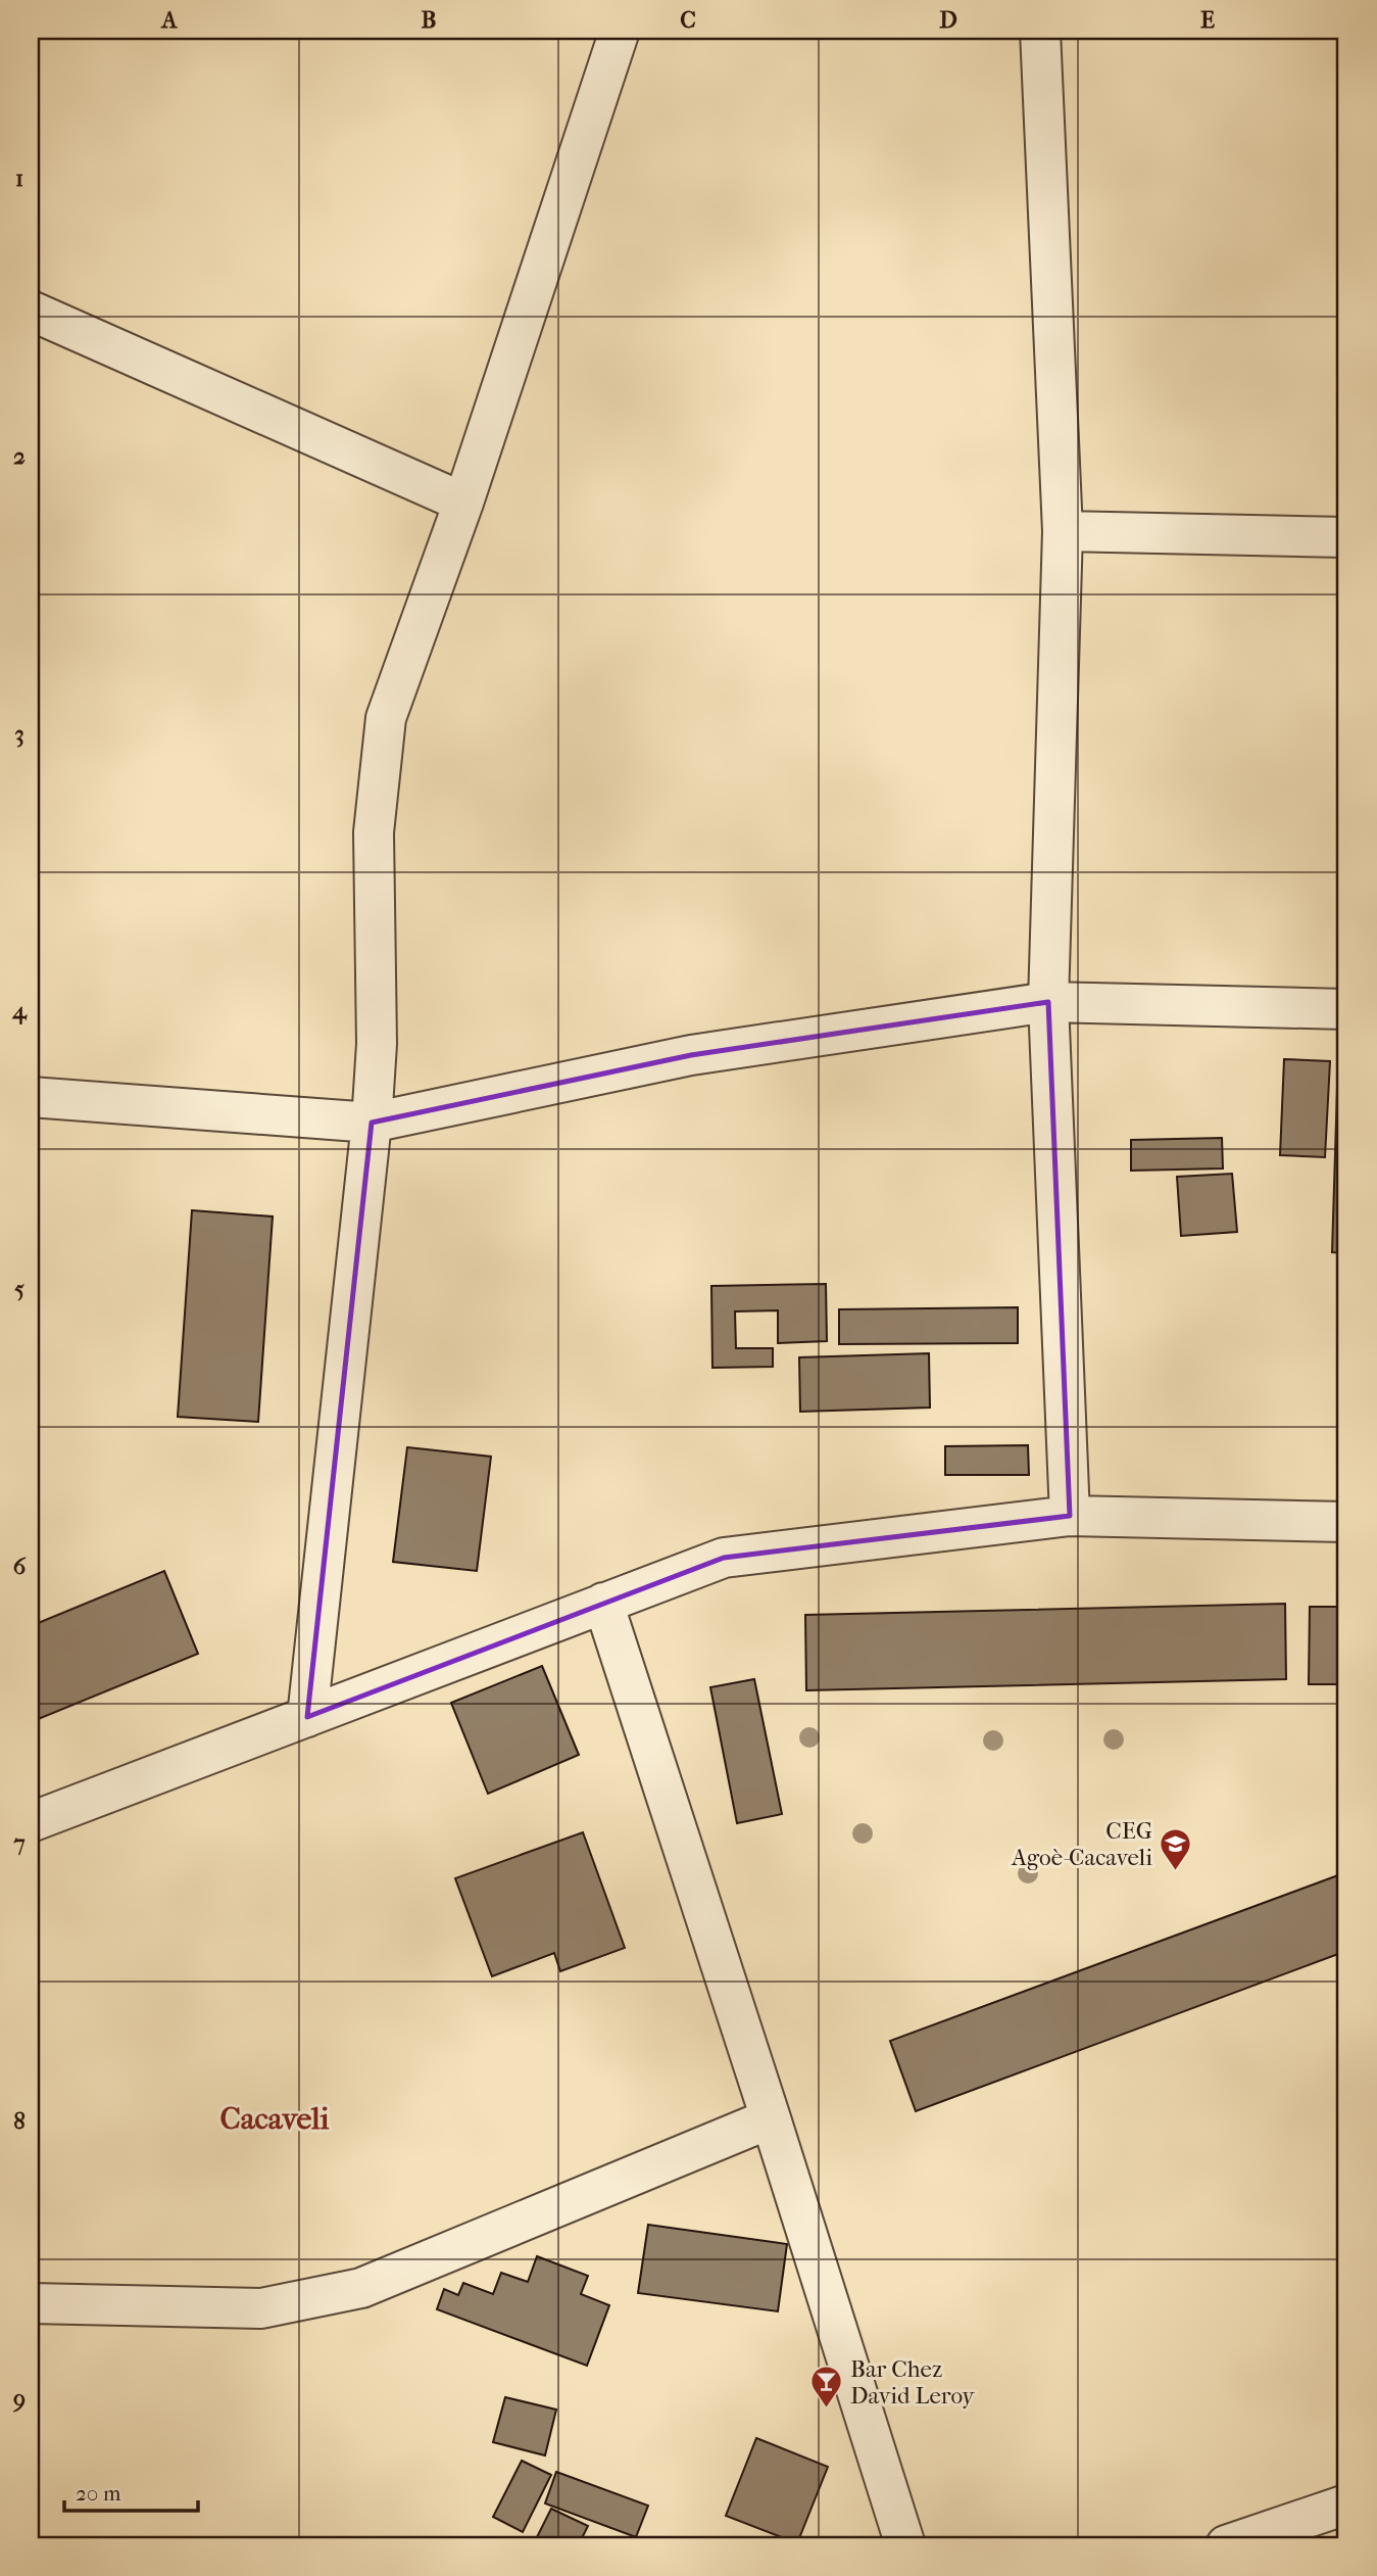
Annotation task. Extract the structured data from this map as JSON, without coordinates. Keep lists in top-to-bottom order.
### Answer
{
  "districts": ["Cacaveli"],
  "places": {
    "school or university": ["CEG Agoè-Cacaveli"],
    "bar": ["Bar Chez David Leroy"]
  },
  "scale_bar": "20 m",
  "grid": {
    "columns": [
      "A",
      "B",
      "C",
      "D",
      "E"
    ],
    "rows": [
      "1",
      "2",
      "3",
      "4",
      "5",
      "6",
      "7",
      "8",
      "9"
    ]
  }
}
